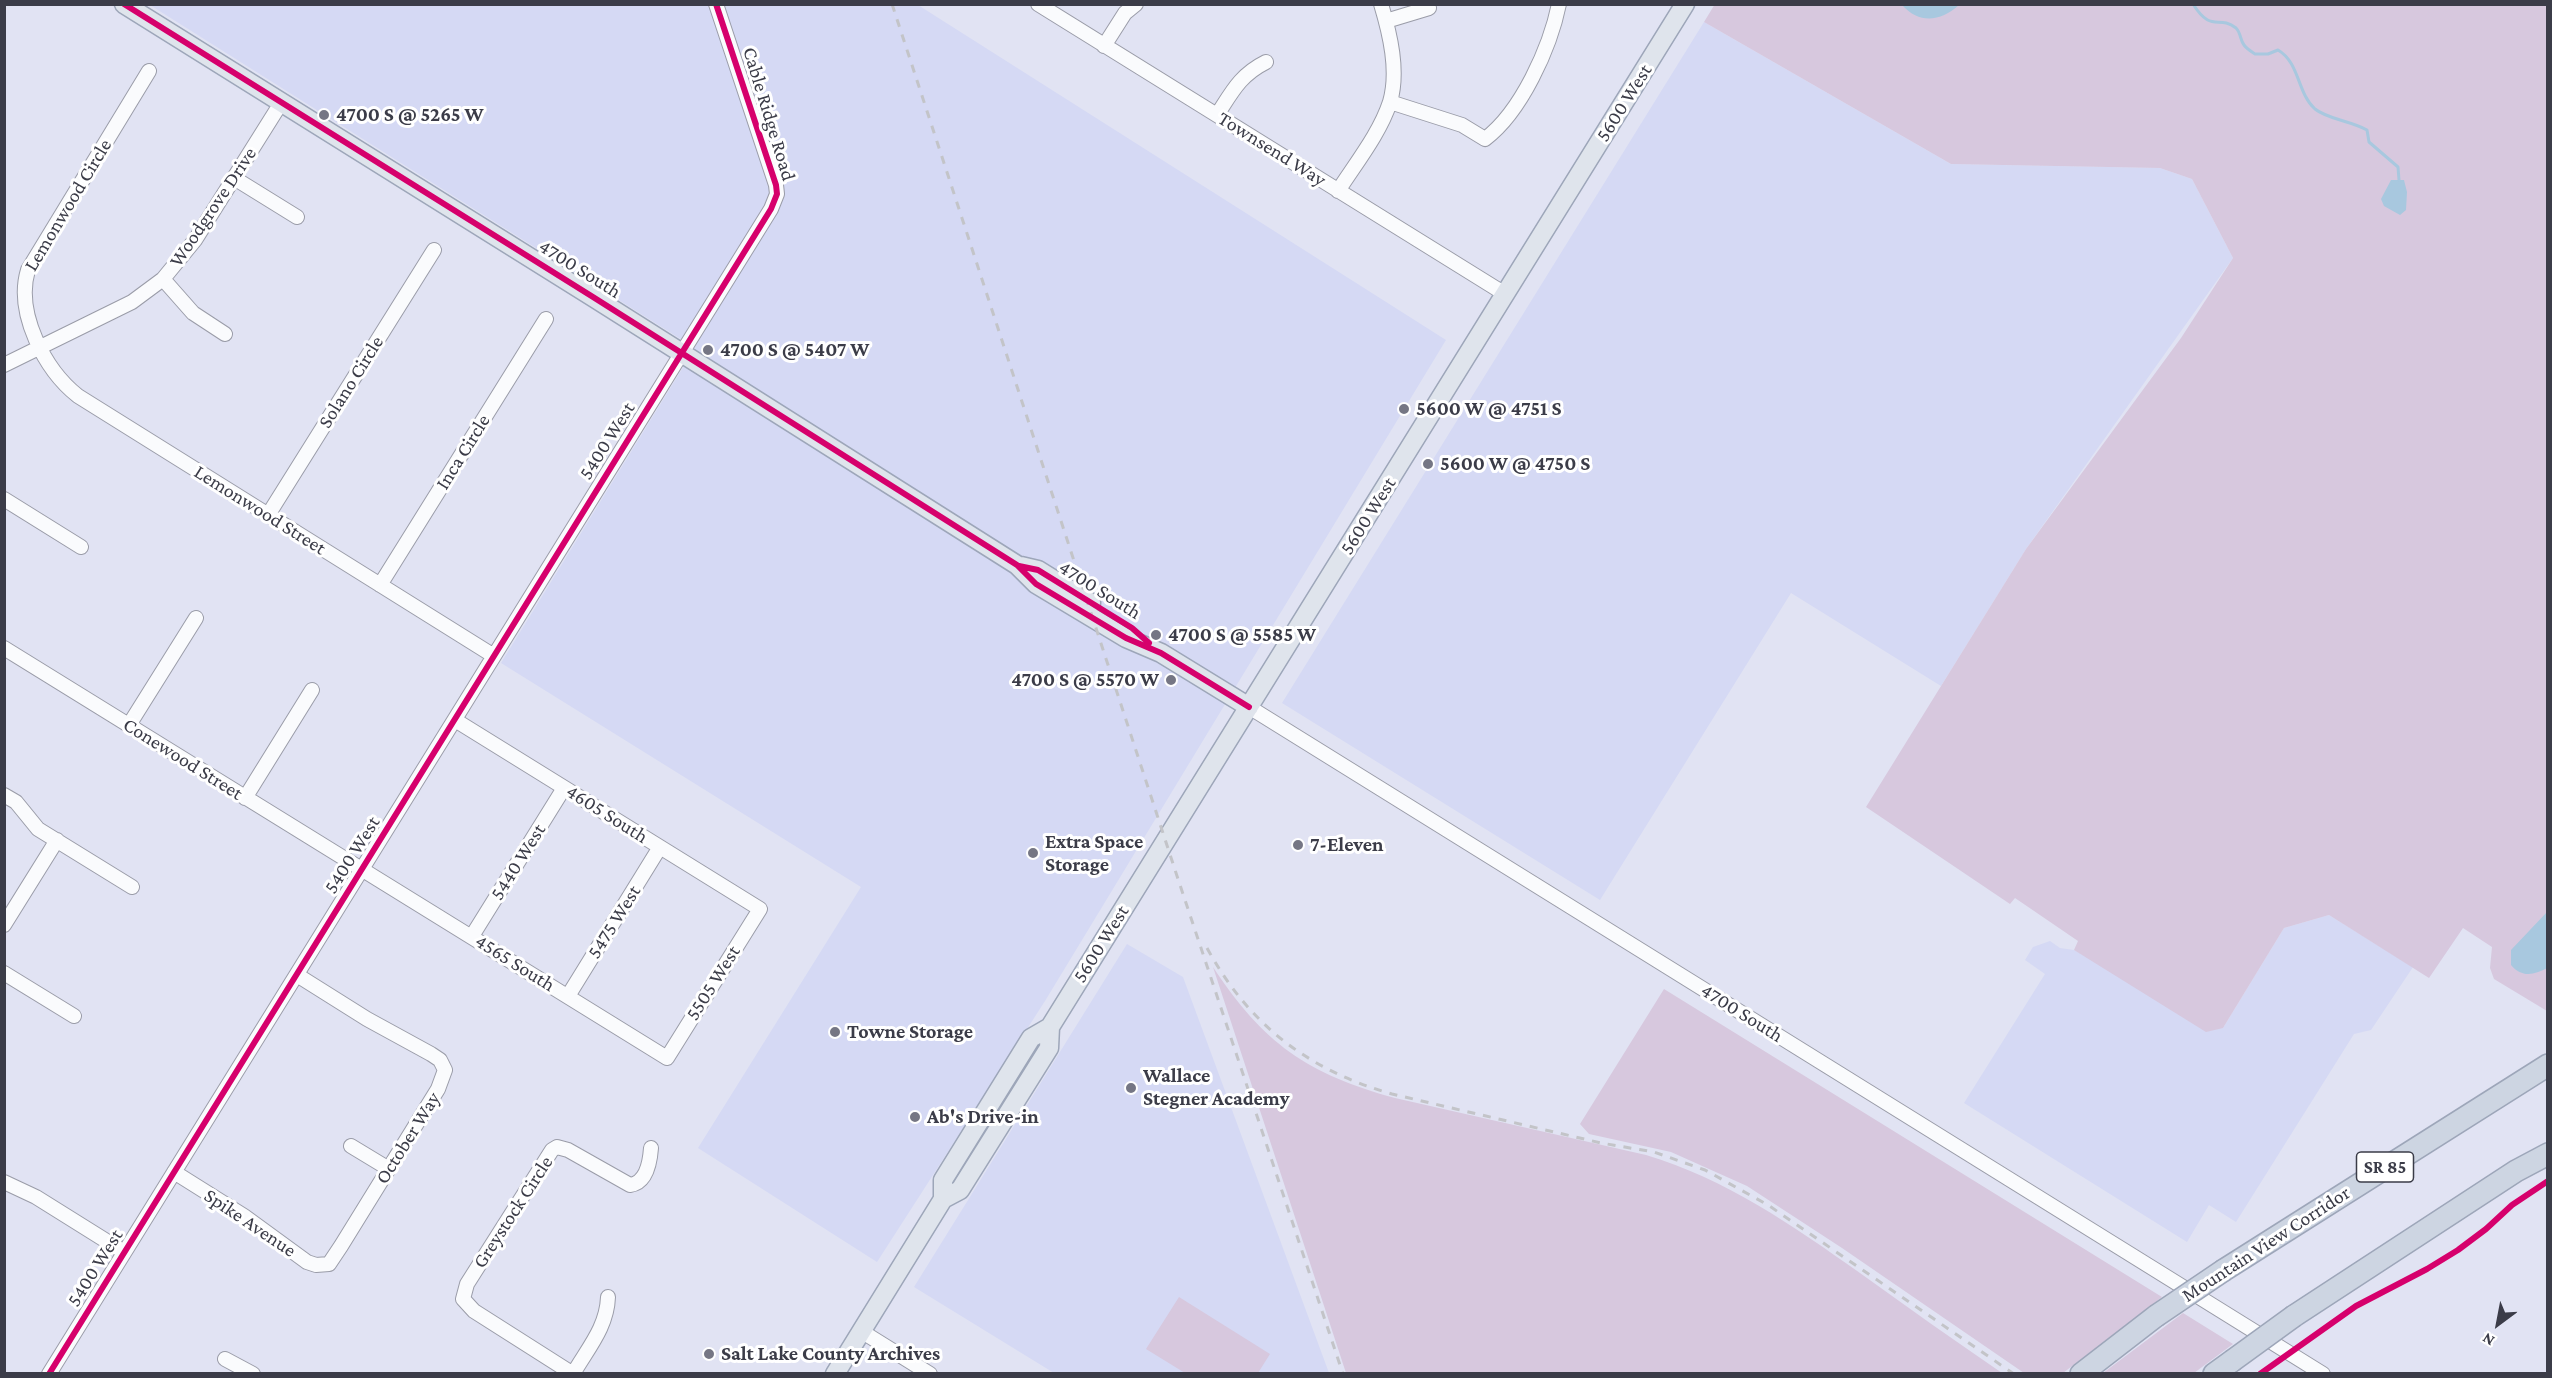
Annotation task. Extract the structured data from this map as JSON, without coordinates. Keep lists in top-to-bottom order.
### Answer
{
  "streets": {
    "highway": ["SR 85", "Mountain View Corridor"],
    "main road": ["5600 West", "4700 South"],
    "street": [
      "Cable Ridge Road",
      "Townsend Way",
      "Lemonwood Circle",
      "Woodgrove Drive",
      "Solano Circle",
      "5400 West",
      "Inca Circle",
      "Lemonwood Street",
      "Conewood Street",
      "4605 South",
      "5440 West",
      "5475 West",
      "4565 South",
      "5505 West",
      "October Way",
      "Greystock Circle",
      "Spike Avenue"
    ]
  },
  "crossings": [
    ["5600 West", "Townsend Way"],
    ["5600 West", "4700 South"],
    ["Cable Ridge Road", "4700 South"],
    ["Cable Ridge Road", "5400 West"],
    ["Lemonwood Circle", "Woodgrove Drive"],
    ["Lemonwood Circle", "Lemonwood Street"],
    ["Woodgrove Drive", "4700 South"],
    ["Woodgrove Drive", "Lemonwood Street"],
    ["4700 South", "5400 West"],
    ["Solano Circle", "Lemonwood Street"],
    ["5400 West", "Lemonwood Street"],
    ["5400 West", "Conewood Street"],
    ["5400 West", "4605 South"],
    ["5400 West", "4565 South"],
    ["5400 West", "October Way"],
    ["5400 West", "Spike Avenue"],
    ["Inca Circle", "Lemonwood Street"],
    ["Conewood Street", "4565 South"],
    ["4605 South", "5440 West"],
    ["4605 South", "5475 West"],
    ["4605 South", "5505 West"],
    ["5440 West", "4565 South"],
    ["5475 West", "4565 South"],
    ["4565 South", "5505 West"],
    ["October Way", "Spike Avenue"]
  ],
  "places": [
    "4700 S @ 5265 W",
    "4700 S @ 5407 W",
    "5600 W @ 4751 S",
    "5600 W @ 4750 S",
    "4700 S @ 5585 W",
    "4700 S @ 5570 W",
    "7-Eleven",
    "Extra Space Storage",
    "Towne Storage",
    "Wallace Stegner Academy",
    "Ab's Drive-in",
    "Salt Lake County Archives"
  ],
  "north": "bottom left"
}
